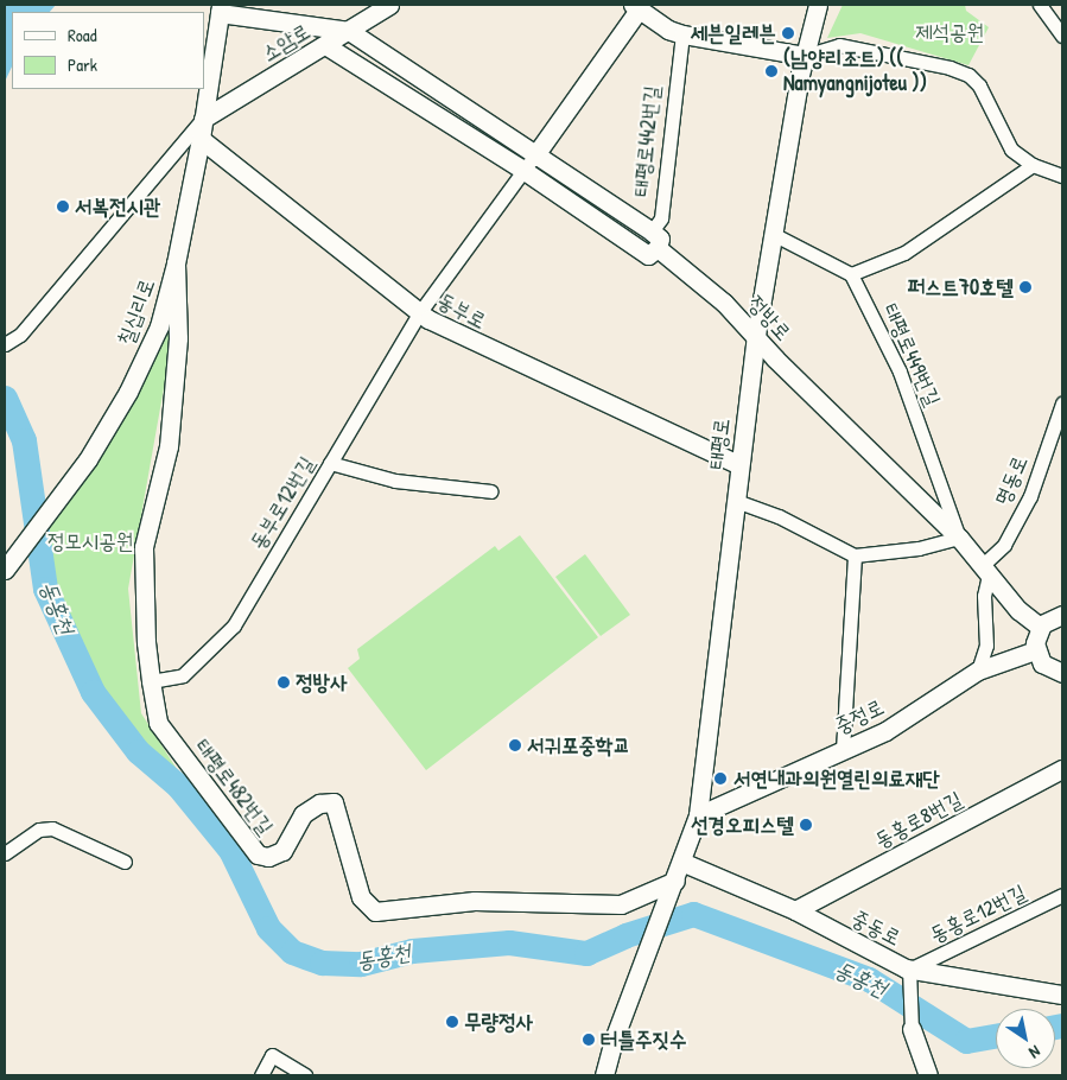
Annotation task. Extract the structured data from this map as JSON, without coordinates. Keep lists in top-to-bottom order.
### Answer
{
  "streets": {
    "street": [
      "소암로",
      "태평로442번길",
      "동부로",
      "칠십리로",
      "정방로",
      "태평로449번길",
      "태평로",
      "명동로",
      "동부로12번길",
      "중정로",
      "태평로482번길",
      "동홍로8번길",
      "동홍로12번길",
      "중동로"
    ]
  },
  "crossings": [
    ["소암로", "칠십리로"],
    ["소암로", "정방로"],
    ["태평로442번길", "정방로"],
    ["동부로", "칠십리로"],
    ["동부로", "태평로"],
    ["동부로", "동부로12번길"],
    ["칠십리로", "태평로482번길"],
    ["정방로", "태평로449번길"],
    ["정방로", "태평로"],
    ["정방로", "명동로"],
    ["태평로", "중정로"],
    ["태평로", "태평로482번길"],
    ["태평로", "중동로"],
    ["동부로12번길", "태평로482번길"],
    ["동홍로8번길", "중동로"],
    ["동홍로12번길", "중동로"]
  ],
  "water": ["동홍천"],
  "parks": ["제석공원", "정모시공원"],
  "places": [
    "세븐일레븐",
    "(남양리조트) (( Namyangnijoteu ))",
    "서복전시관",
    "퍼스트70호텔",
    "정방사",
    "서귀포중학교",
    "서연내과의원열린의료재단",
    "선경오피스텔",
    "무량정사",
    "터틀주짓수"
  ],
  "legend": ["Road", "Park"],
  "north": "bottom right"
}
